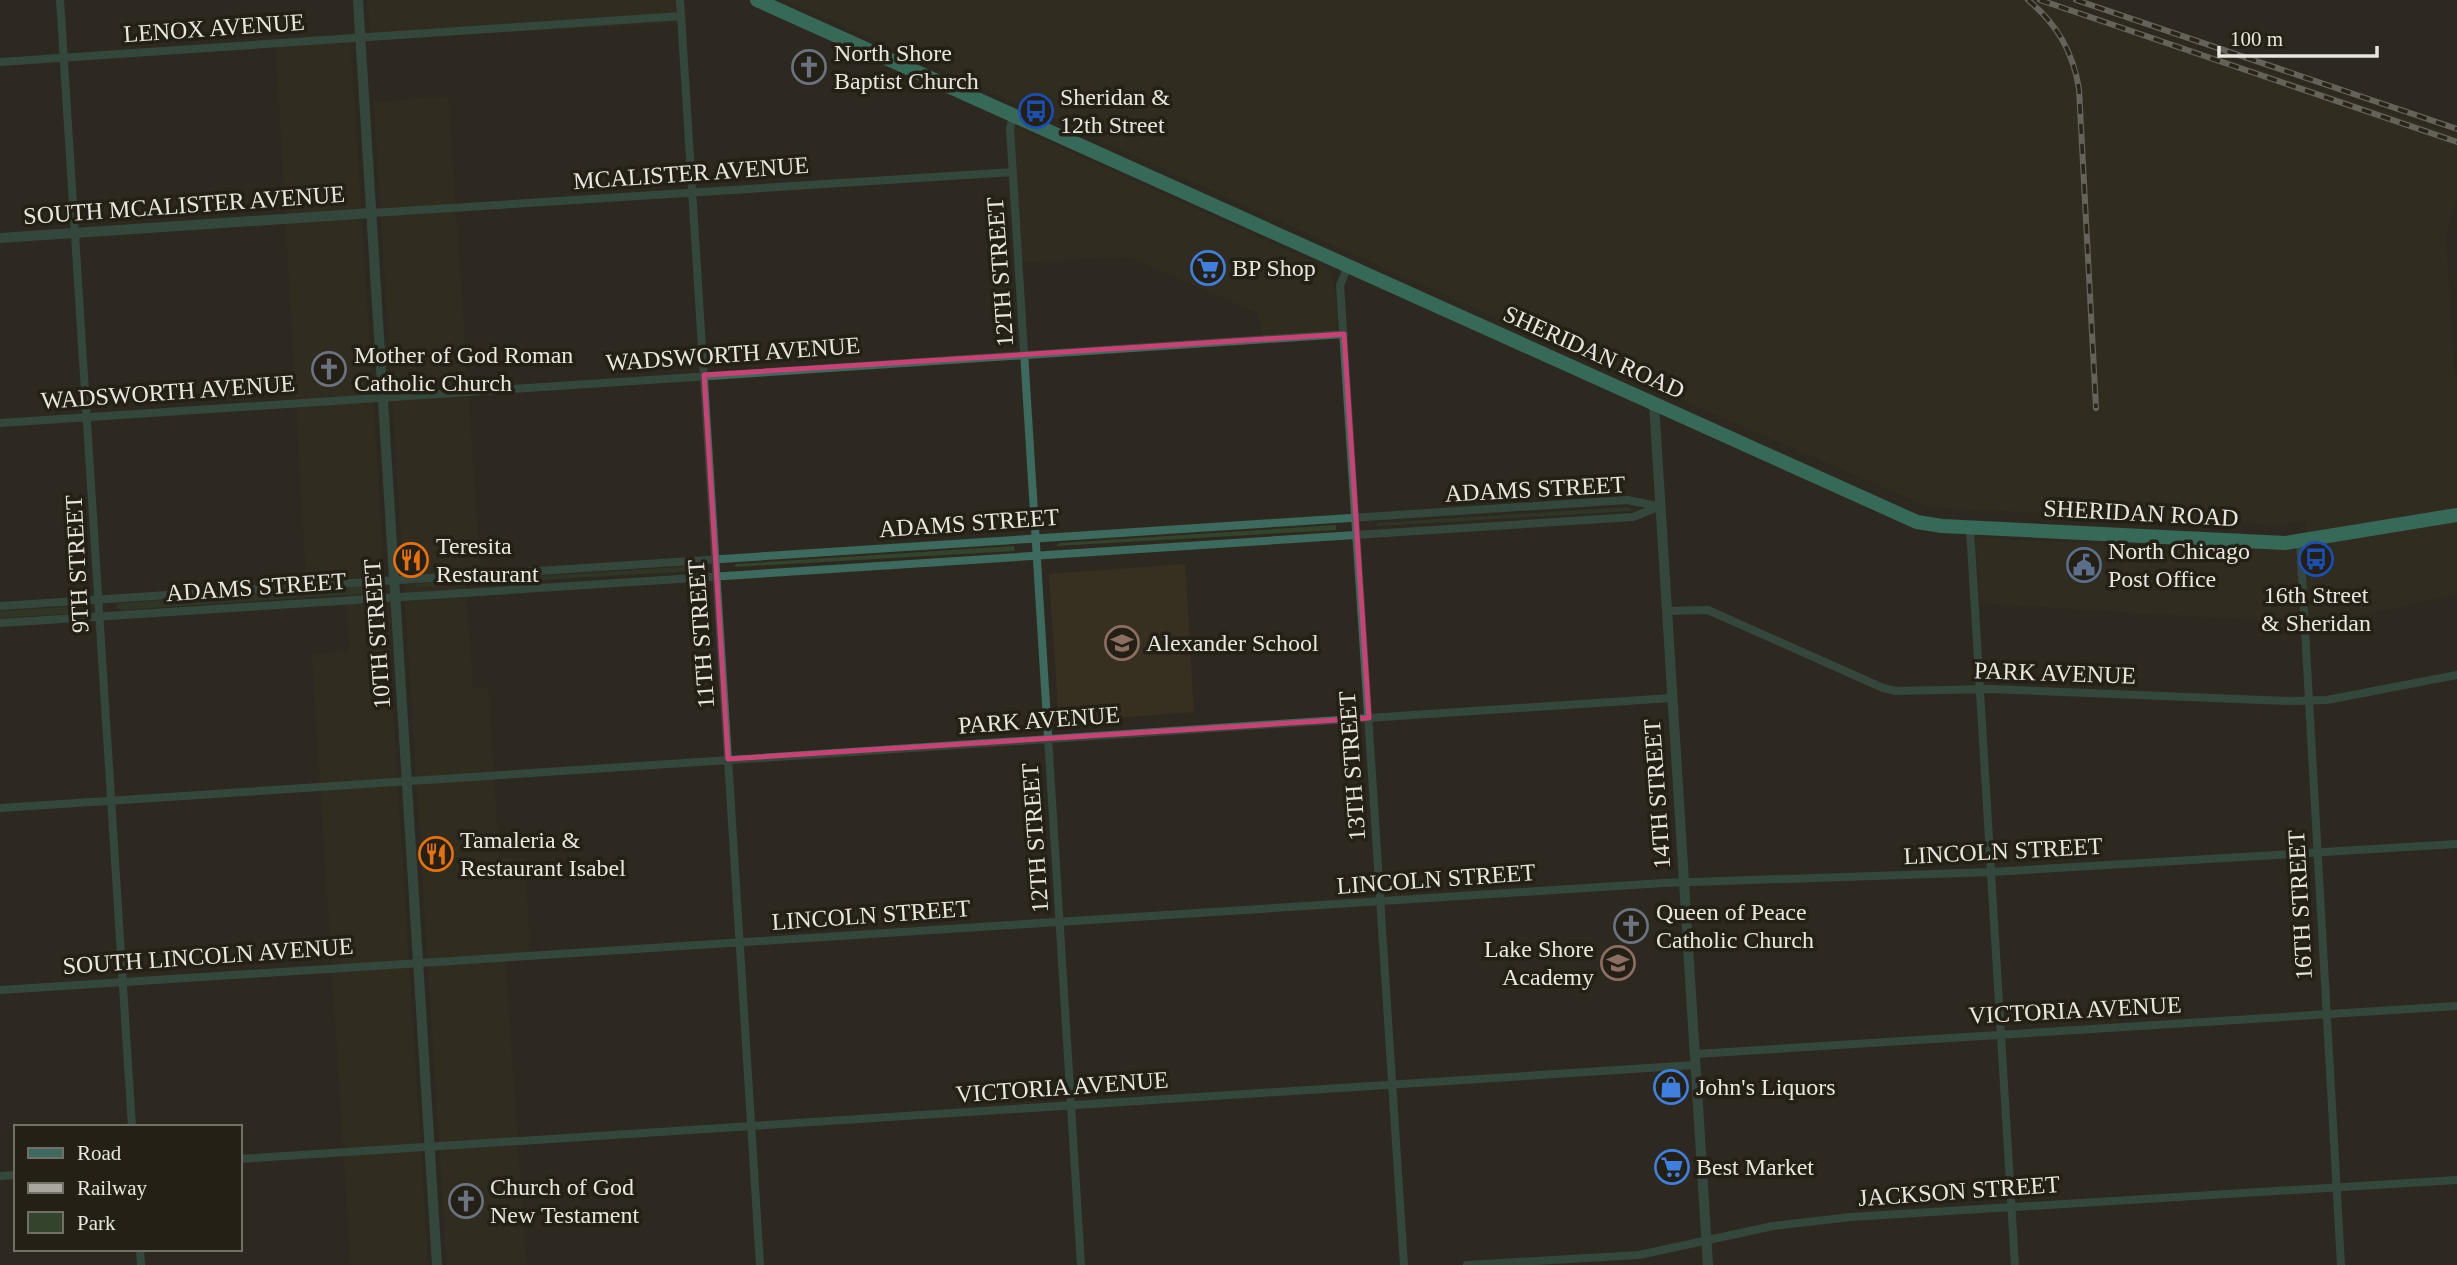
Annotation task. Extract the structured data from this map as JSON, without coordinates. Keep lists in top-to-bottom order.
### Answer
{
  "streets": {
    "highway": ["SHERIDAN ROAD"],
    "street": [
      "LENOX AVENUE",
      "MCALISTER AVENUE",
      "SOUTH MCALISTER AVENUE",
      "12TH STREET",
      "WADSWORTH AVENUE",
      "ADAMS STREET",
      "9TH STREET",
      "10TH STREET",
      "11TH STREET",
      "PARK AVENUE",
      "13TH STREET",
      "14TH STREET",
      "LINCOLN STREET",
      "16TH STREET",
      "SOUTH LINCOLN AVENUE",
      "VICTORIA AVENUE",
      "JACKSON STREET"
    ]
  },
  "crossings": [
    ["LENOX AVENUE", "9TH STREET"],
    ["LENOX AVENUE", "10TH STREET"],
    ["LENOX AVENUE", "11TH STREET"],
    ["MCALISTER AVENUE", "SOUTH MCALISTER AVENUE"],
    ["MCALISTER AVENUE", "12TH STREET"],
    ["MCALISTER AVENUE", "10TH STREET"],
    ["MCALISTER AVENUE", "11TH STREET"],
    ["SOUTH MCALISTER AVENUE", "9TH STREET"],
    ["SOUTH MCALISTER AVENUE", "10TH STREET"],
    ["12TH STREET", "SHERIDAN ROAD"],
    ["12TH STREET", "WADSWORTH AVENUE"],
    ["12TH STREET", "ADAMS STREET"],
    ["12TH STREET", "PARK AVENUE"],
    ["12TH STREET", "LINCOLN STREET"],
    ["12TH STREET", "VICTORIA AVENUE"],
    ["SHERIDAN ROAD", "13TH STREET"],
    ["SHERIDAN ROAD", "14TH STREET"],
    ["SHERIDAN ROAD", "16TH STREET"],
    ["WADSWORTH AVENUE", "9TH STREET"],
    ["WADSWORTH AVENUE", "10TH STREET"],
    ["WADSWORTH AVENUE", "11TH STREET"],
    ["WADSWORTH AVENUE", "13TH STREET"],
    ["ADAMS STREET", "9TH STREET"],
    ["ADAMS STREET", "10TH STREET"],
    ["ADAMS STREET", "11TH STREET"],
    ["ADAMS STREET", "13TH STREET"],
    ["ADAMS STREET", "14TH STREET"],
    ["9TH STREET", "PARK AVENUE"],
    ["9TH STREET", "SOUTH LINCOLN AVENUE"],
    ["10TH STREET", "PARK AVENUE"],
    ["10TH STREET", "LINCOLN STREET"],
    ["10TH STREET", "SOUTH LINCOLN AVENUE"],
    ["10TH STREET", "VICTORIA AVENUE"],
    ["11TH STREET", "PARK AVENUE"],
    ["11TH STREET", "LINCOLN STREET"],
    ["11TH STREET", "VICTORIA AVENUE"],
    ["PARK AVENUE", "13TH STREET"],
    ["PARK AVENUE", "14TH STREET"],
    ["PARK AVENUE", "16TH STREET"],
    ["13TH STREET", "LINCOLN STREET"],
    ["13TH STREET", "VICTORIA AVENUE"],
    ["14TH STREET", "LINCOLN STREET"],
    ["14TH STREET", "VICTORIA AVENUE"],
    ["14TH STREET", "JACKSON STREET"],
    ["LINCOLN STREET", "16TH STREET"],
    ["LINCOLN STREET", "SOUTH LINCOLN AVENUE"],
    ["16TH STREET", "VICTORIA AVENUE"],
    ["16TH STREET", "JACKSON STREET"]
  ],
  "places": {
    "church": [
      "North Shore Baptist Church",
      "Mother of God Roman Catholic Church",
      "Queen of Peace Catholic Church",
      "Church of God New Testament"
    ],
    "bus stop": ["Sheridan & 12th Street", "16th Street & Sheridan"],
    "supermarket": ["BP Shop", "Best Market"],
    "restaurant": ["Teresita Restaurant", "Tamaleria & Restaurant Isabel"],
    "public building": ["North Chicago Post Office"],
    "school or university": ["Alexander School", "Lake Shore Academy"],
    "shop": ["John's Liquors"]
  },
  "legend": ["Road", "Railway", "Park"],
  "scale_bar": "100 m"
}
